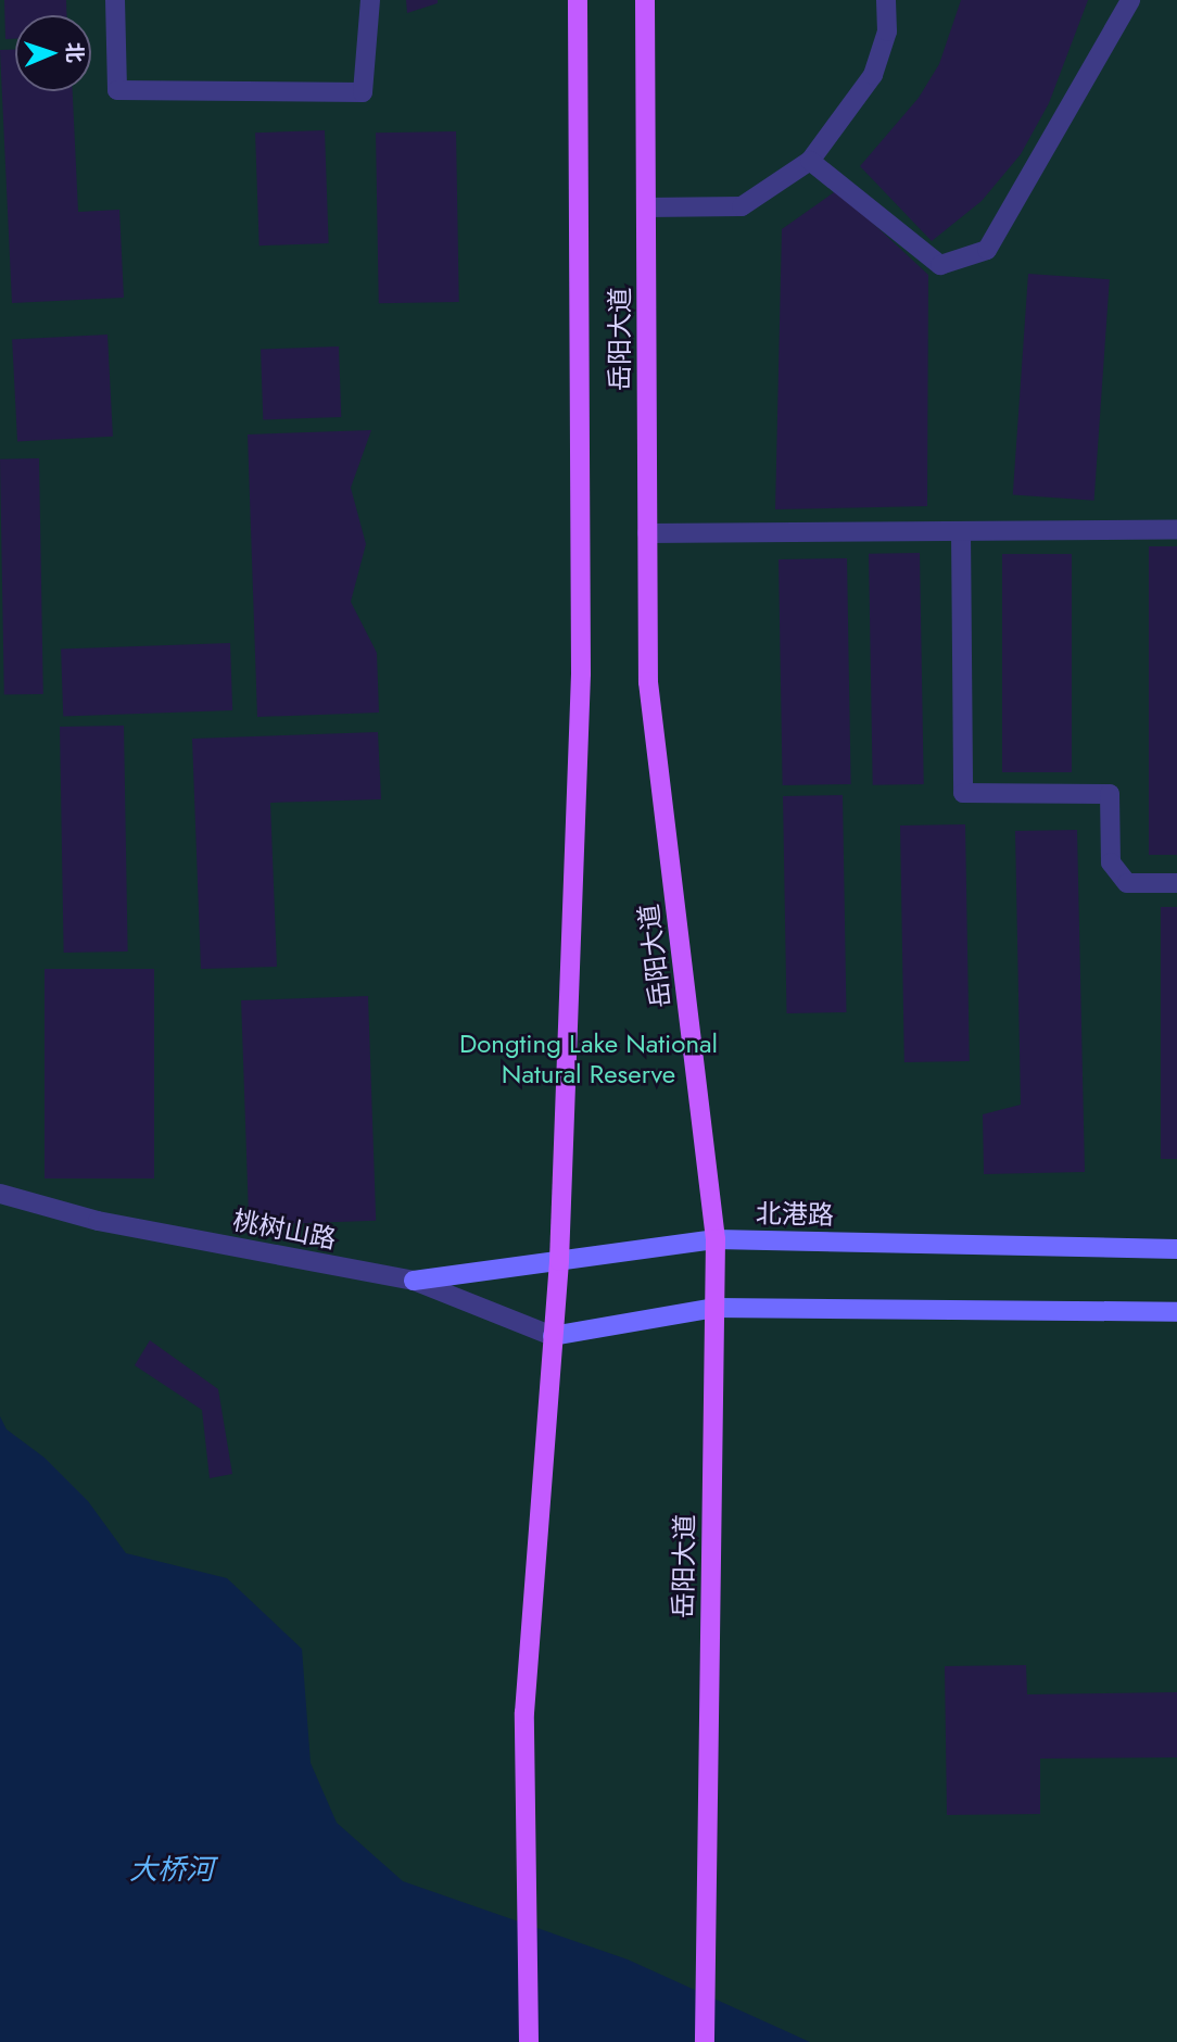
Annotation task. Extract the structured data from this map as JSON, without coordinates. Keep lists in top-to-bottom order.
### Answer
{
  "streets": {
    "main road": ["岳阳大道", "北港路"],
    "street": ["桃树山路"]
  },
  "crossings": [
    ["岳阳大道", "北港路"],
    ["岳阳大道", "桃树山路"],
    ["北港路", "桃树山路"]
  ],
  "water": ["大桥河"],
  "parks": ["Dongting Lake National Natural Reserve"],
  "north": "right"
}
